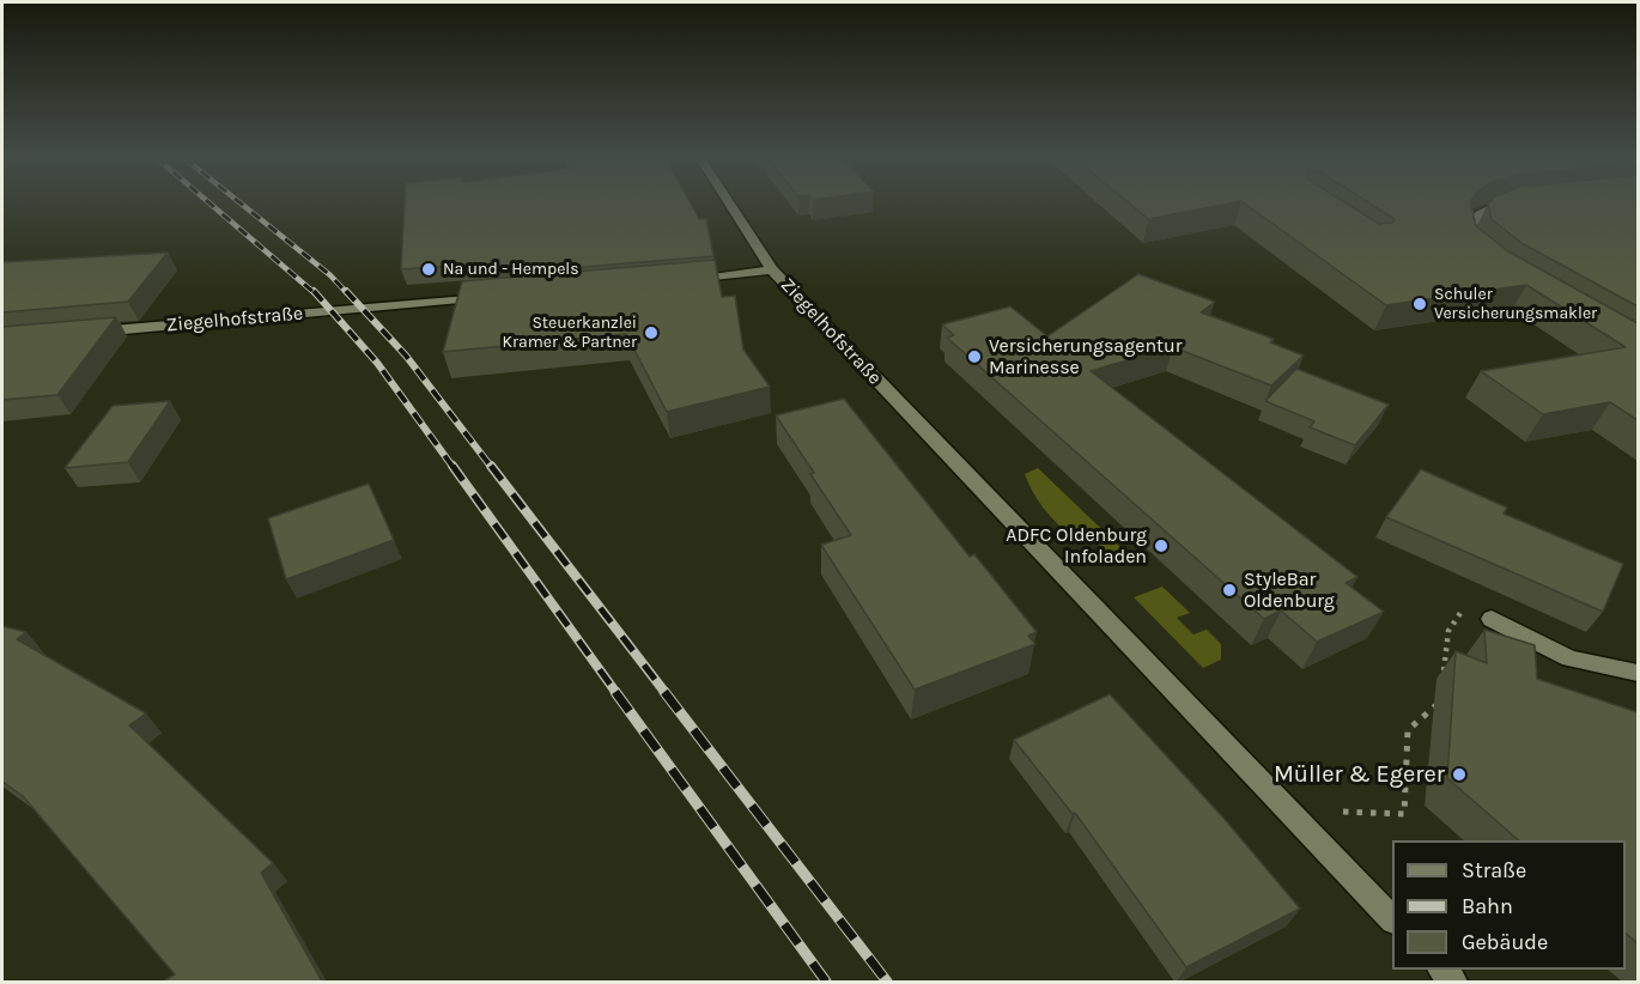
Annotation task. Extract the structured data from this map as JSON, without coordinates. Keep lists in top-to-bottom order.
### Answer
{
  "streets": {
    "street": ["Ziegelhofstraße"]
  },
  "places": [
    "Na und - Hempels",
    "Schuler Versicherungsmakler",
    "Steuerkanzlei Kramer & Partner",
    "Versicherungsagentur Marinesse",
    "ADFC Oldenburg Infoladen",
    "StyleBar Oldenburg",
    "Müller & Egerer"
  ],
  "legend": ["Straße", "Bahn", "Gebäude"]
}
